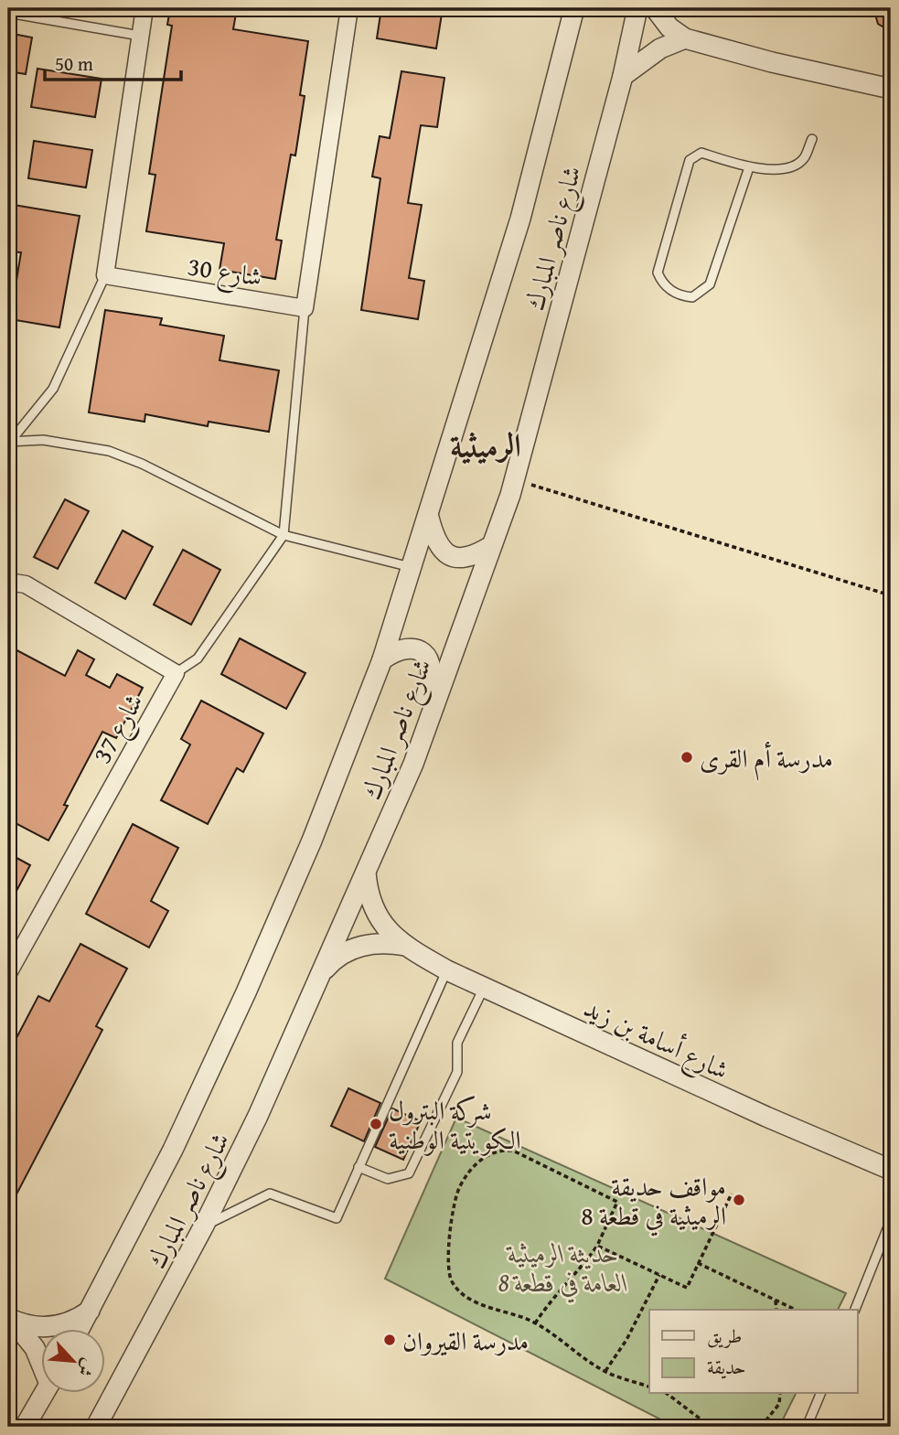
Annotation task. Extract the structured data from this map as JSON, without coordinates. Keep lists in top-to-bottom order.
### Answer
{
  "streets": {
    "street": [
      "شارع ناصر المبارك",
      "شارع 30",
      "شارع 37",
      "شارع أسامة بن زيد"
    ]
  },
  "crossings": [
    ["شارع ناصر المبارك", "شارع أسامة بن زيد"]
  ],
  "districts": ["الرميثية"],
  "parks": ["حديثة الرميثية العامة في قطعة 8"],
  "places": [
    "مدرسة أم القرى",
    "شركة البترول الكويتية الوطنية",
    "مواقف حديقة الرميثية في قطعة 8",
    "مدرسة القيروان"
  ],
  "legend": ["طريق", "حديقة"],
  "scale_bar": "50 m",
  "north": "bottom right"
}
